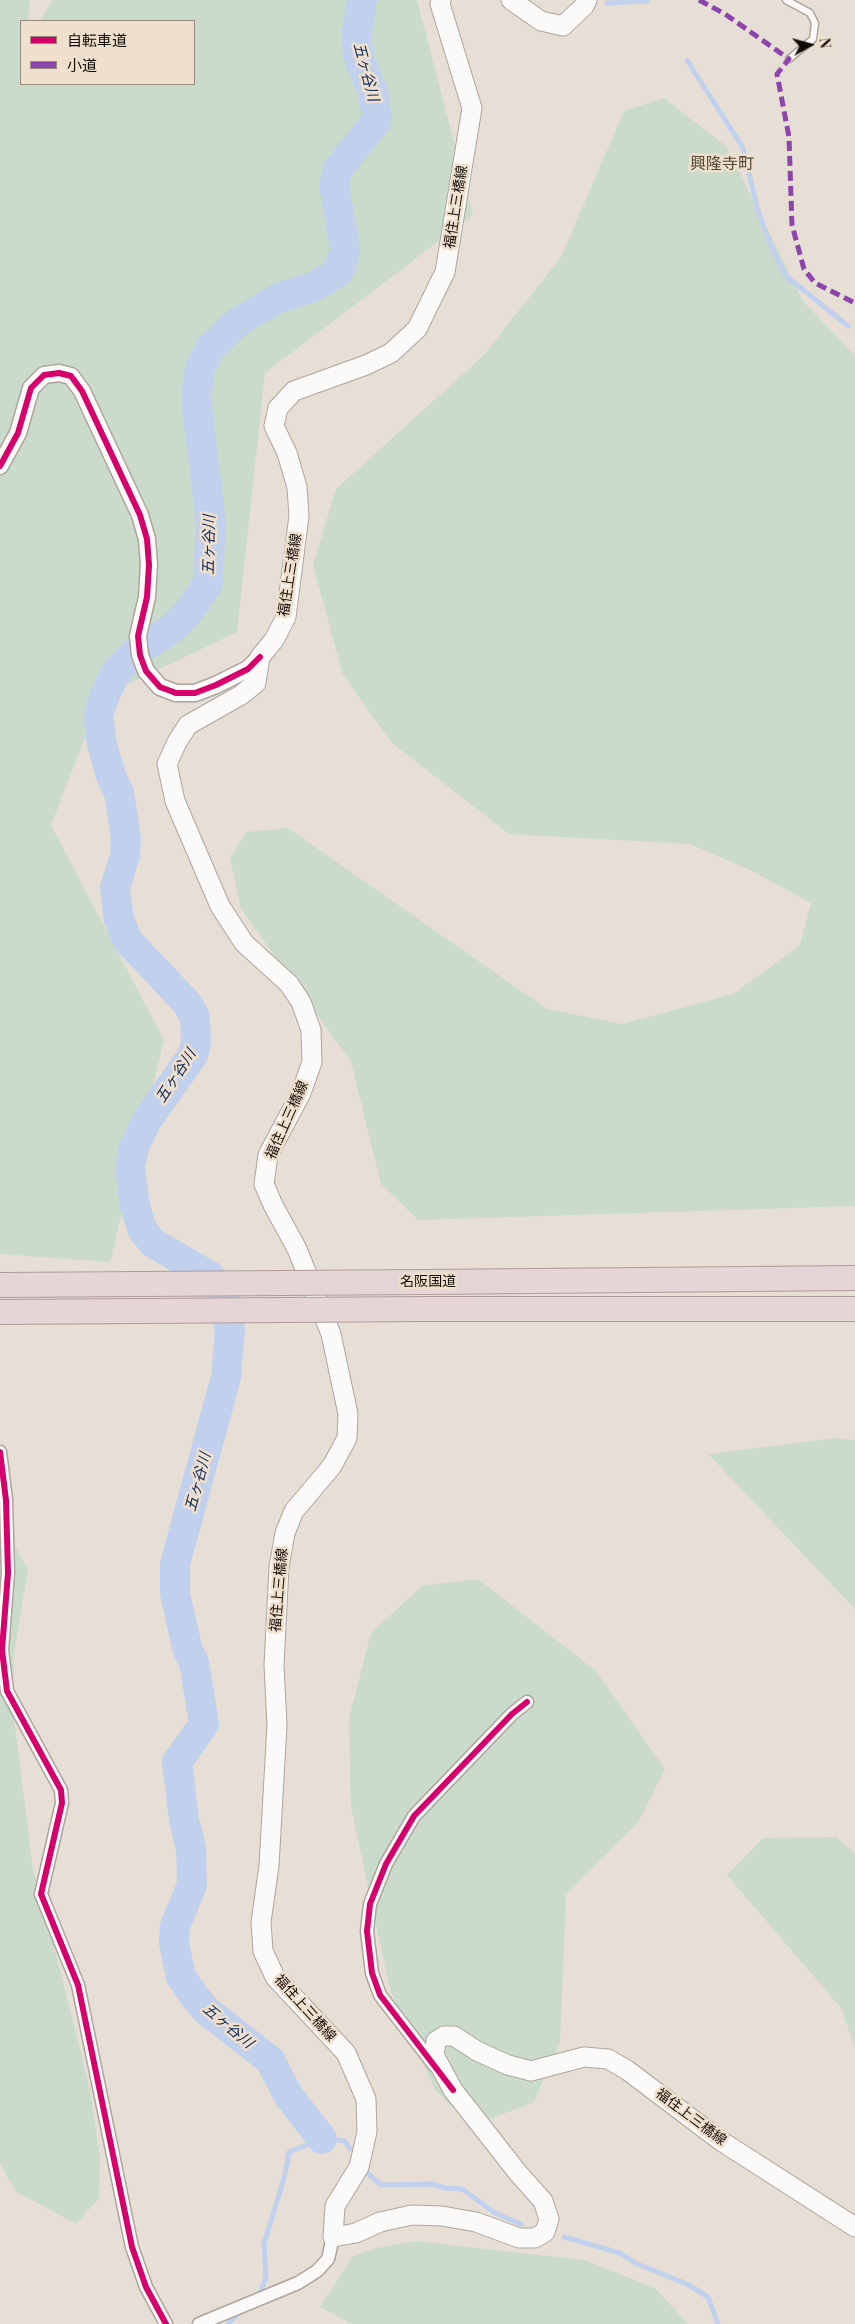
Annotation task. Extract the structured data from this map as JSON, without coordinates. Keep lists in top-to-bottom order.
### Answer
{
  "streets": {
    "highway": ["名阪国道"],
    "main road": ["福住上三橋線"]
  },
  "districts": ["興隆寺町"],
  "water": ["五ヶ谷川"],
  "legend": ["自転車道", "小道"],
  "north": "right"
}
